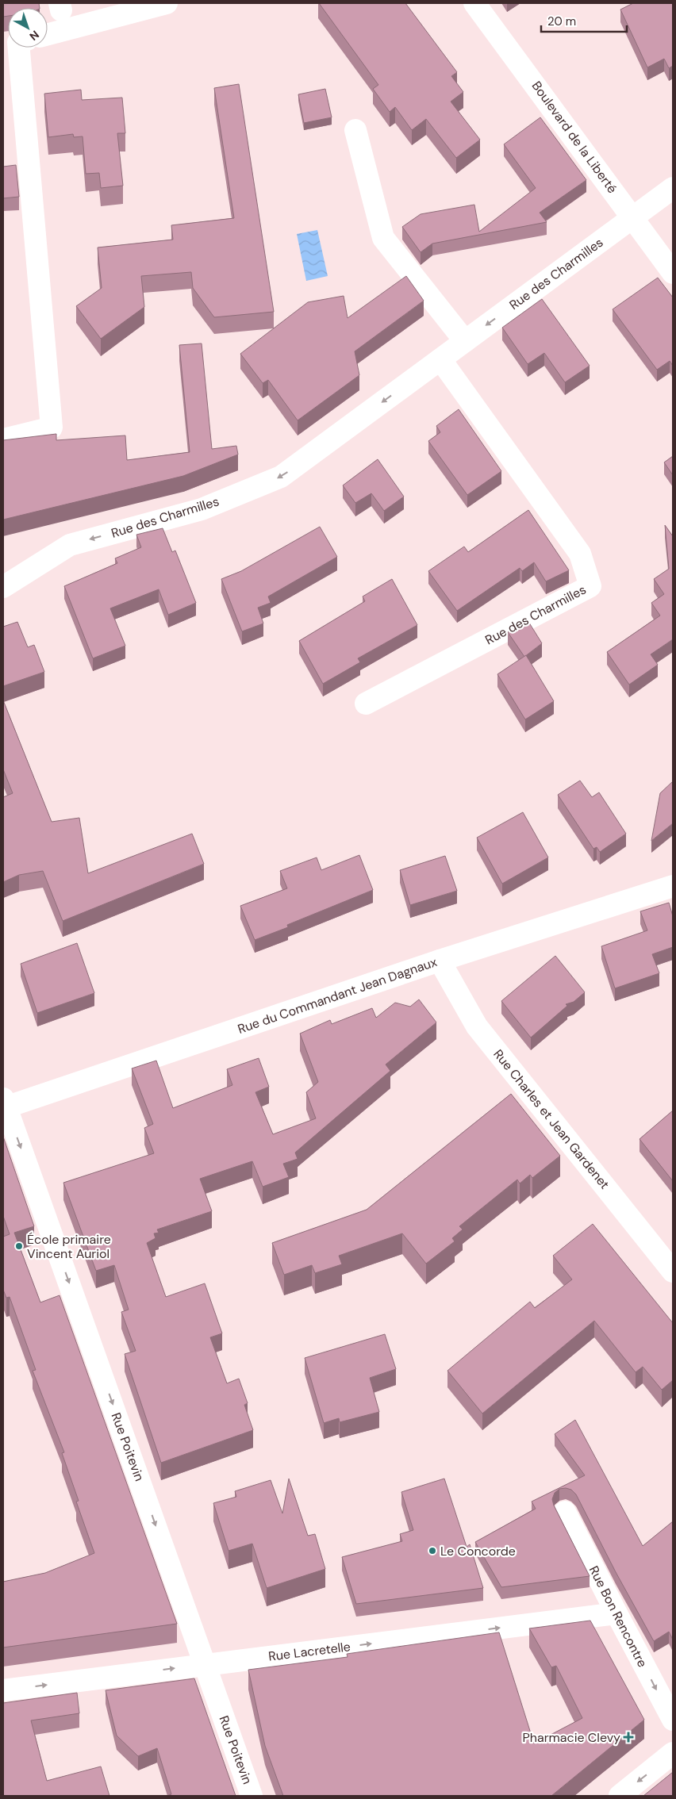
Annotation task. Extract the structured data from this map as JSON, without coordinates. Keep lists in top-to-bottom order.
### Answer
{
  "streets": {
    "street": [
      "Boulevard de la Liberté",
      "Rue des Charmilles",
      "Rue du Commandant Jean Dagnaux",
      "Rue Charles et Jean Gardenet",
      "Rue Poitevin",
      "Rue Bon Rencontre",
      "Rue Lacretelle"
    ]
  },
  "crossings": [
    ["Boulevard de la Liberté", "Rue des Charmilles"],
    ["Rue du Commandant Jean Dagnaux", "Rue Charles et Jean Gardenet"],
    ["Rue du Commandant Jean Dagnaux", "Rue Poitevin"],
    ["Rue Poitevin", "Rue Lacretelle"],
    ["Rue Bon Rencontre", "Rue Lacretelle"]
  ],
  "one_way": [
    "Rue des Charmilles",
    "Rue Poitevin",
    "Rue Bon Rencontre",
    "Rue Lacretelle"
  ],
  "places": {
    "other": ["École primaire Vincent Auriol", "Le Concorde"],
    "health": ["Pharmacie Clevy"]
  },
  "scale_bar": "20 m",
  "north": "bottom right"
}
